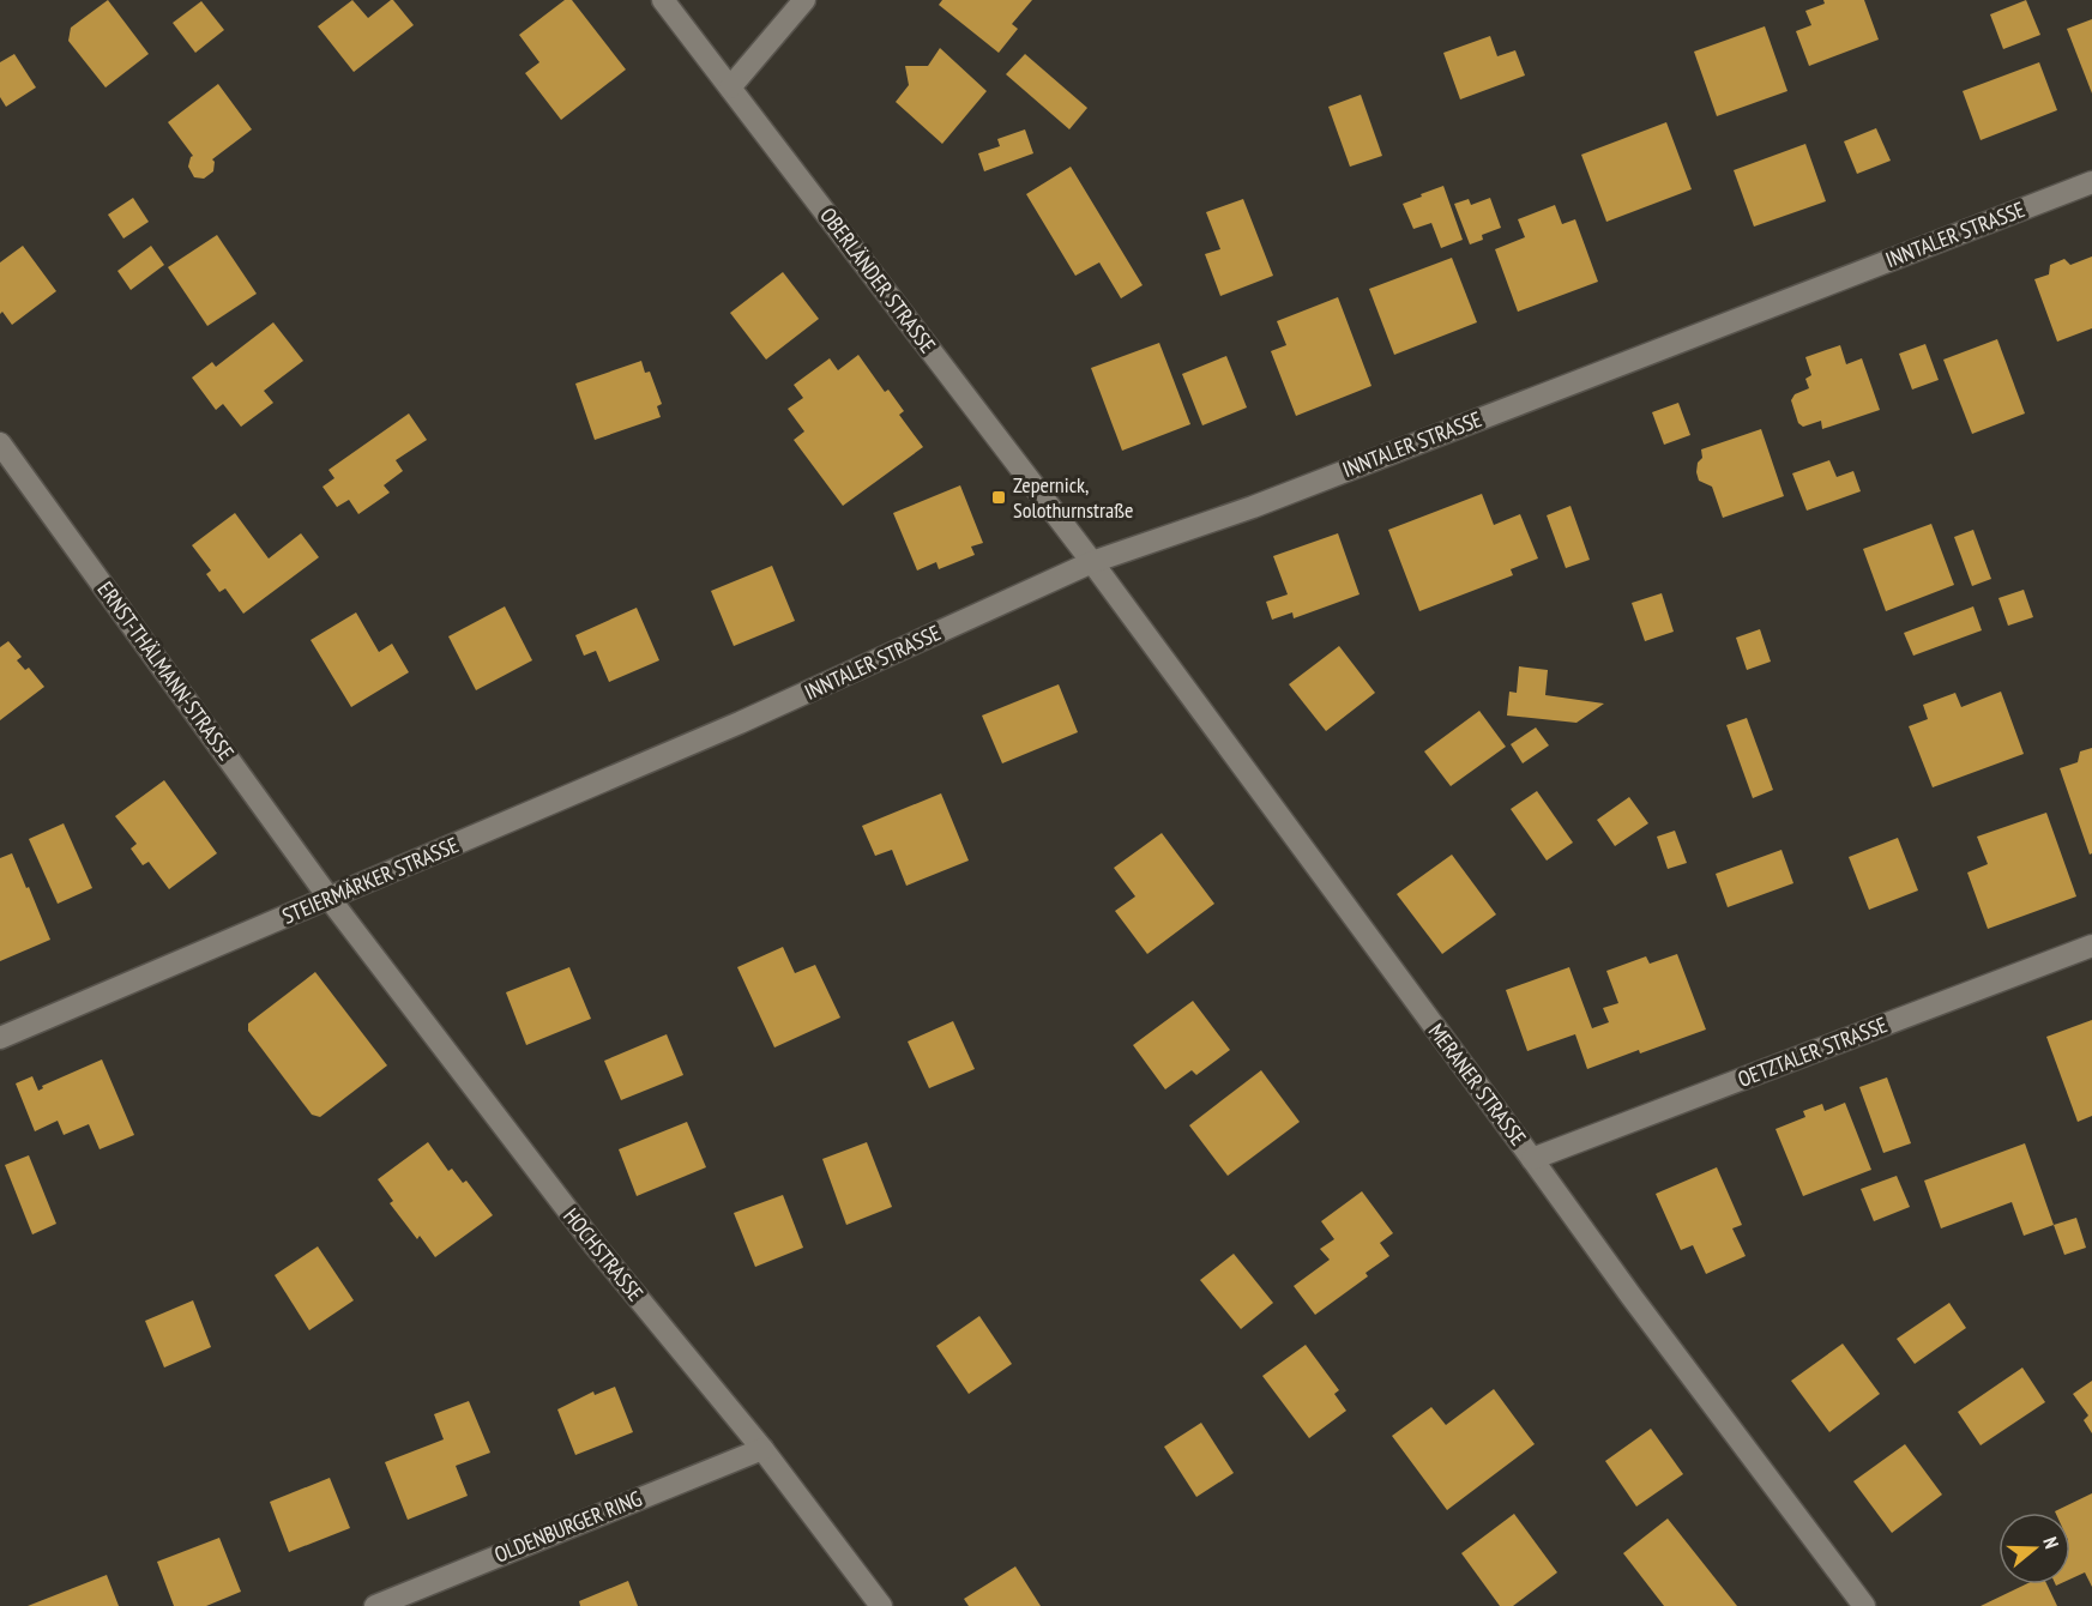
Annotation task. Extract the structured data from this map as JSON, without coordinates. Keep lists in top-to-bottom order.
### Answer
{
  "streets": {
    "street": [
      "INNTALER STRASSE",
      "OBERLÄNDER STRASSE",
      "ERNST-THÄLMANN-STRASSE",
      "STEIERMÄRKER STRASSE",
      "OETZTALER STRASSE",
      "MERANER STRASSE",
      "HOCHSTRASSE",
      "OLDENBURGER RING"
    ]
  },
  "crossings": [
    ["INNTALER STRASSE", "OBERLÄNDER STRASSE"],
    ["INNTALER STRASSE", "STEIERMÄRKER STRASSE"],
    ["INNTALER STRASSE", "MERANER STRASSE"],
    ["OBERLÄNDER STRASSE", "MERANER STRASSE"],
    ["ERNST-THÄLMANN-STRASSE", "STEIERMÄRKER STRASSE"],
    ["ERNST-THÄLMANN-STRASSE", "HOCHSTRASSE"],
    ["STEIERMÄRKER STRASSE", "HOCHSTRASSE"],
    ["OETZTALER STRASSE", "MERANER STRASSE"],
    ["HOCHSTRASSE", "OLDENBURGER RING"]
  ],
  "places": {
    "transit": ["Zepernick, Solothurnstraße"]
  },
  "north": "right"
}
